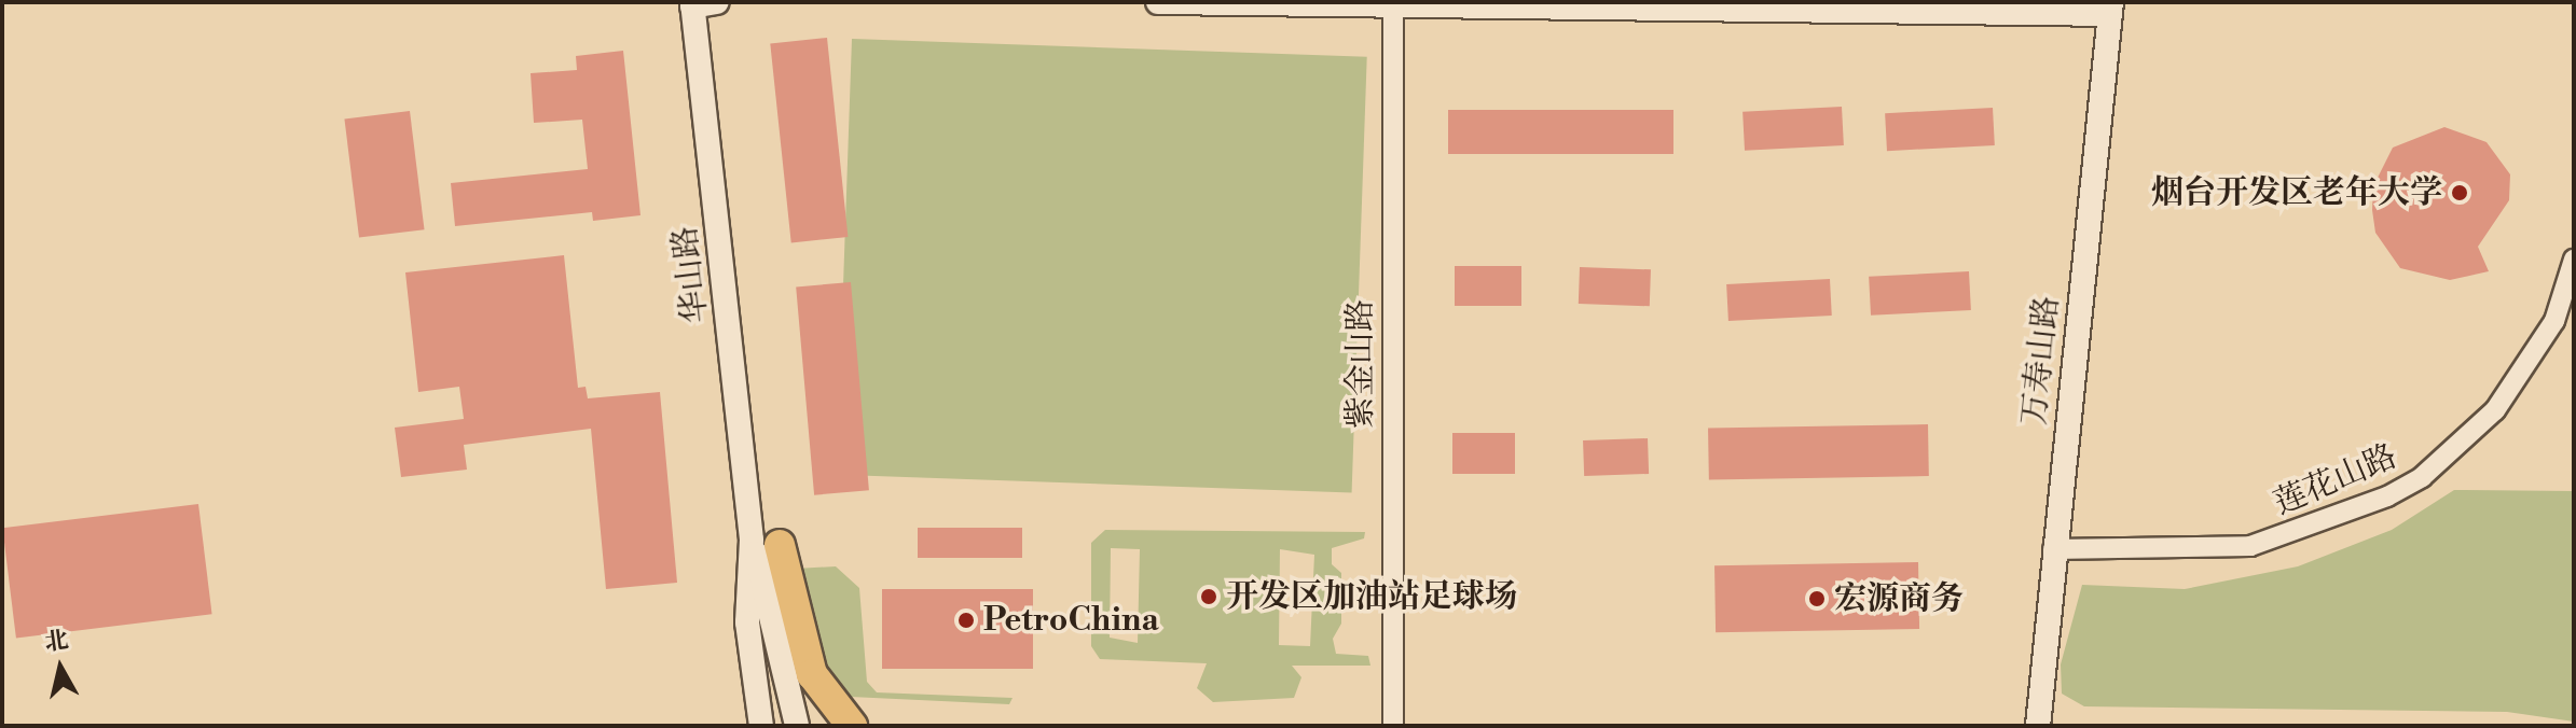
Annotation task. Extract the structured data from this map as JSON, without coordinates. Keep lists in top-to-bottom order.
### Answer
{
  "streets": {
    "street": [
      "华山路",
      "万寿山路",
      "紫金山路",
      "莲花山路"
    ]
  },
  "crossings": [
    ["万寿山路", "莲花山路"]
  ],
  "places": [
    "烟台开发区老年大学",
    "开发区加油站足球场",
    "宏源商务",
    "PetroChina"
  ],
  "north": "top"
}
